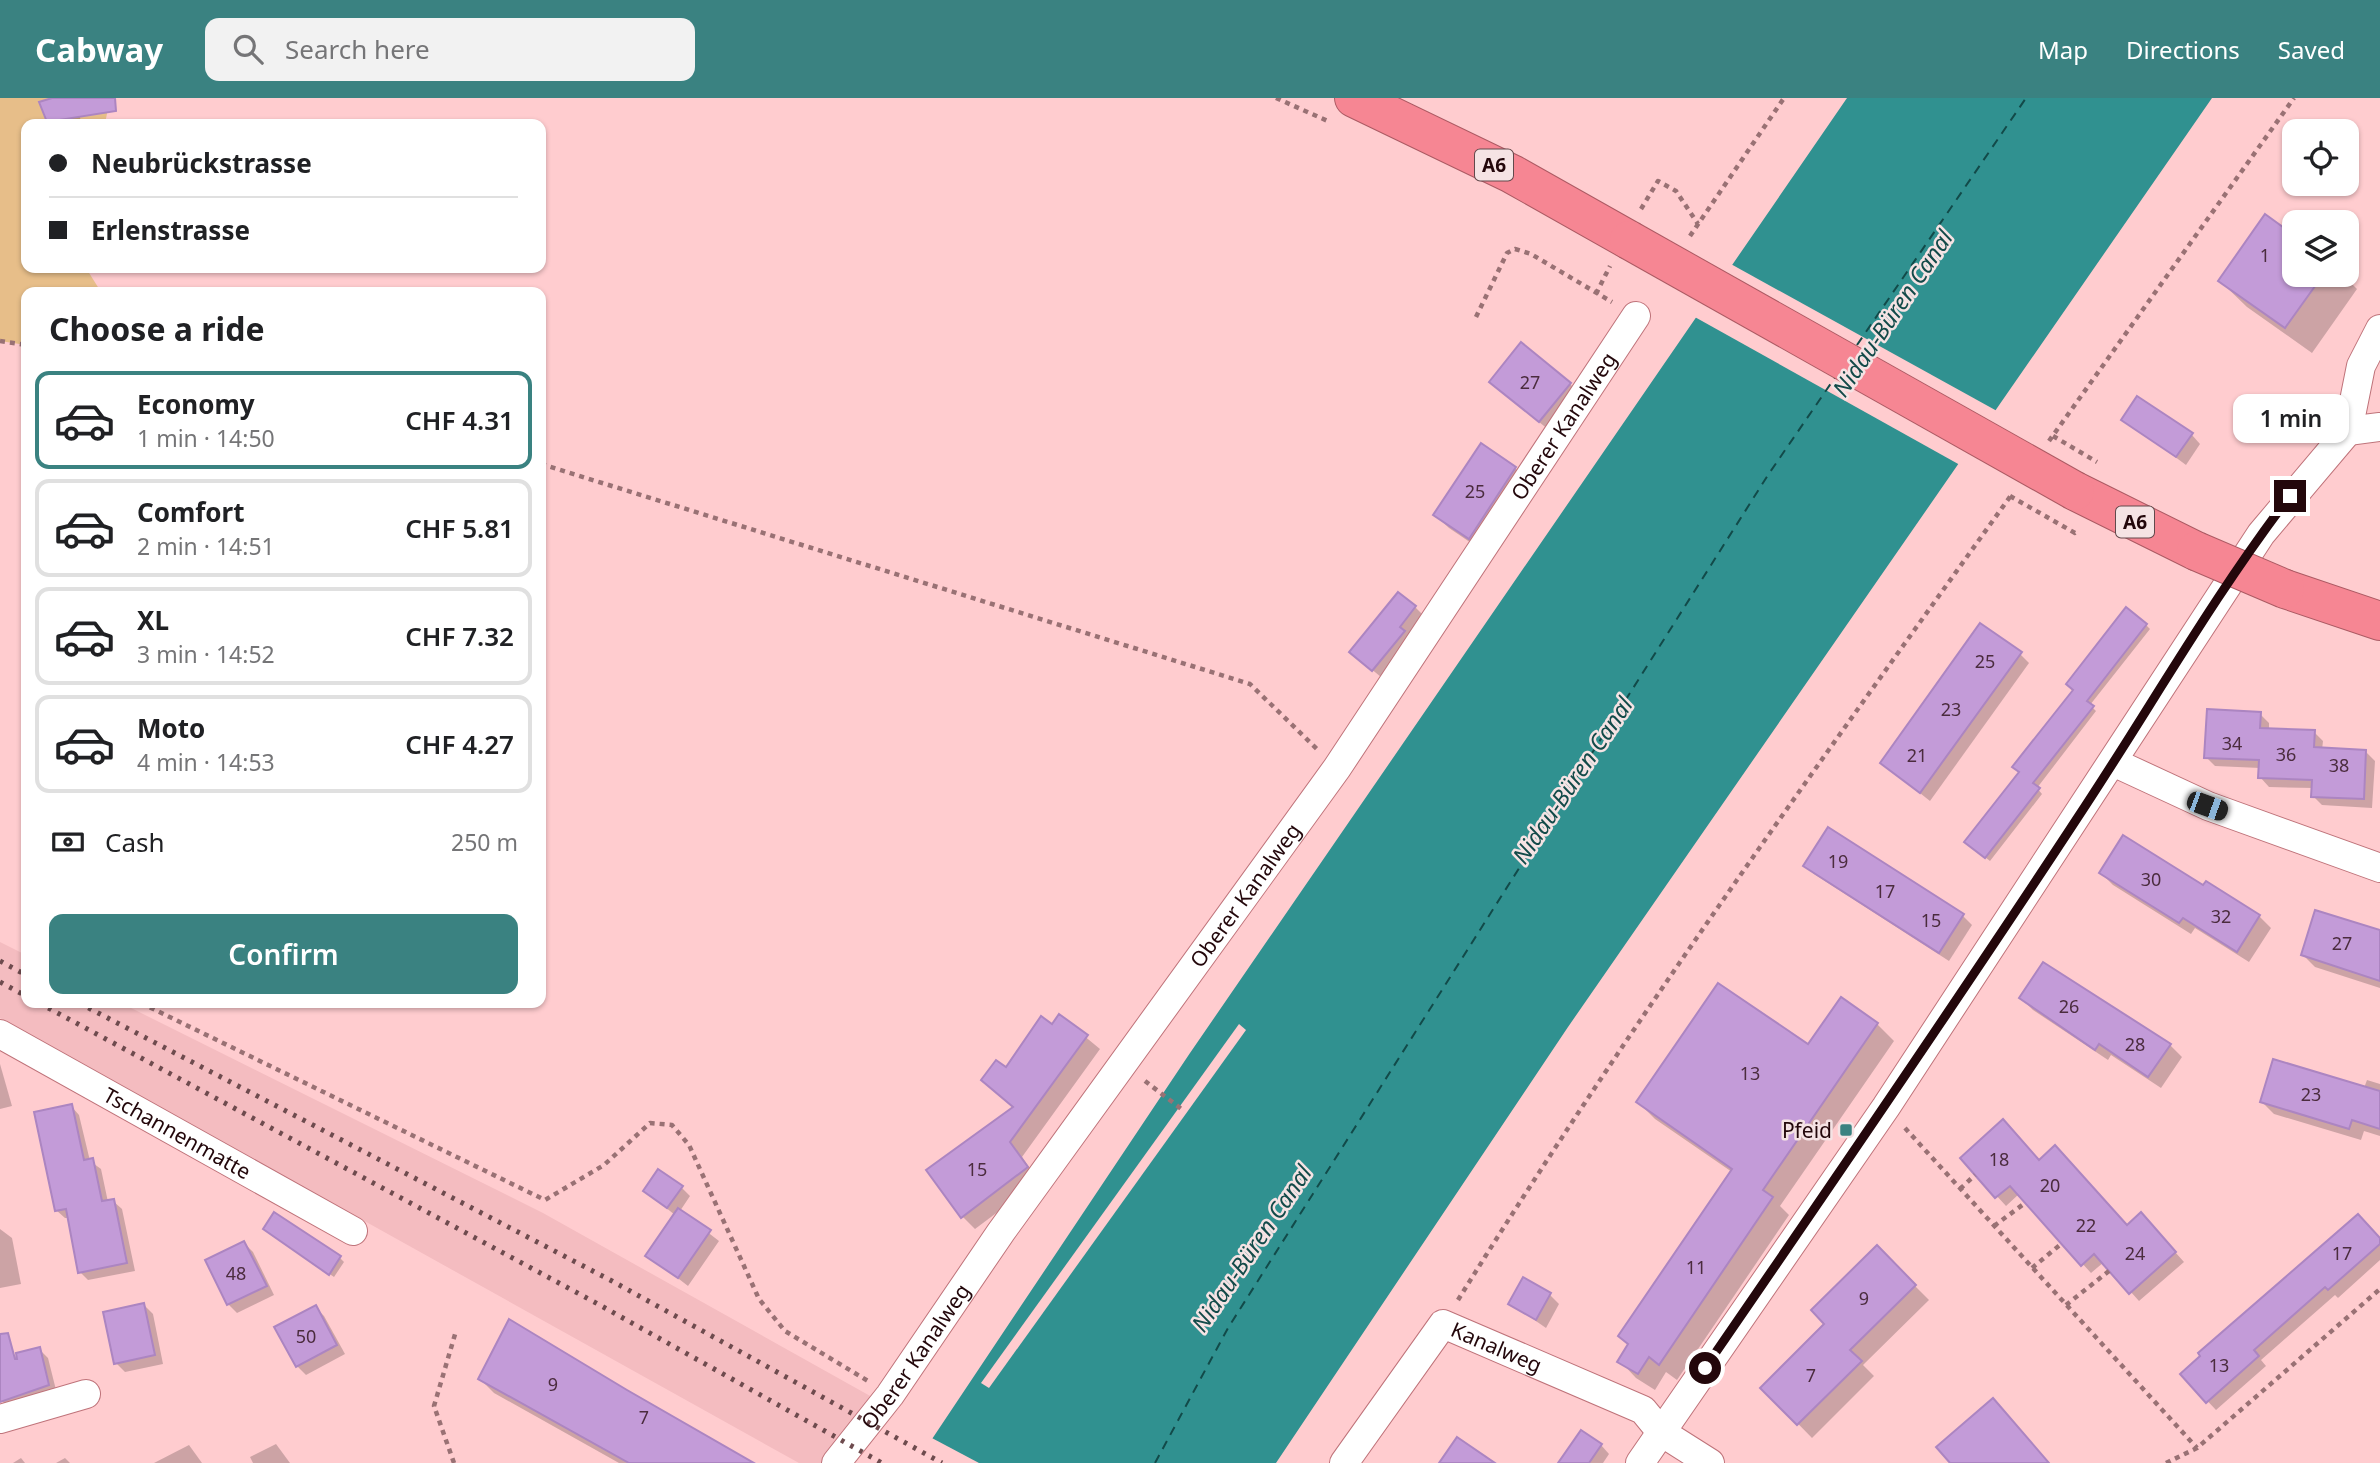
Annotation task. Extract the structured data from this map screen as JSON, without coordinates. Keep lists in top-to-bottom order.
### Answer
{
  "streets": {
    "highway": ["A6"],
    "street": ["Oberer Kanalweg", "Tschannenmatte", "Kanalweg"]
  },
  "water": ["Nidau-Büren Canal"],
  "places": {
    "transit": ["Pfeid"]
  },
  "house_numbers": [
    "1",
    "27",
    "25",
    "25",
    "23",
    "34",
    "36",
    "21",
    "38",
    "19",
    "30",
    "17",
    "32",
    "15",
    "27",
    "26",
    "28",
    "13",
    "23",
    "18",
    "15",
    "20",
    "22",
    "24",
    "17",
    "11",
    "48",
    "9",
    "50",
    "13",
    "7",
    "9",
    "7"
  ],
  "page": {
    "header": "Cabway",
    "search": "Search here",
    "nav": ["Map", "Directions", "Saved"],
    "banner": ["Neubrückstrasse", "Erlenstrasse"],
    "heading": "Choose a ride",
    "list": [
      {
        "name": "Economy",
        "note": "1 min · 14:50",
        "value": "CHF 4.31"
      },
      {
        "name": "Comfort",
        "note": "2 min · 14:51",
        "value": "CHF 5.81"
      },
      {
        "name": "XL",
        "note": "3 min · 14:52",
        "value": "CHF 7.32"
      },
      {
        "name": "Moto",
        "note": "4 min · 14:53",
        "value": "CHF 4.27"
      }
    ],
    "bubble": "1 min",
    "pay": ["Cash", "250 m"],
    "buttons": "Confirm"
  }
}
